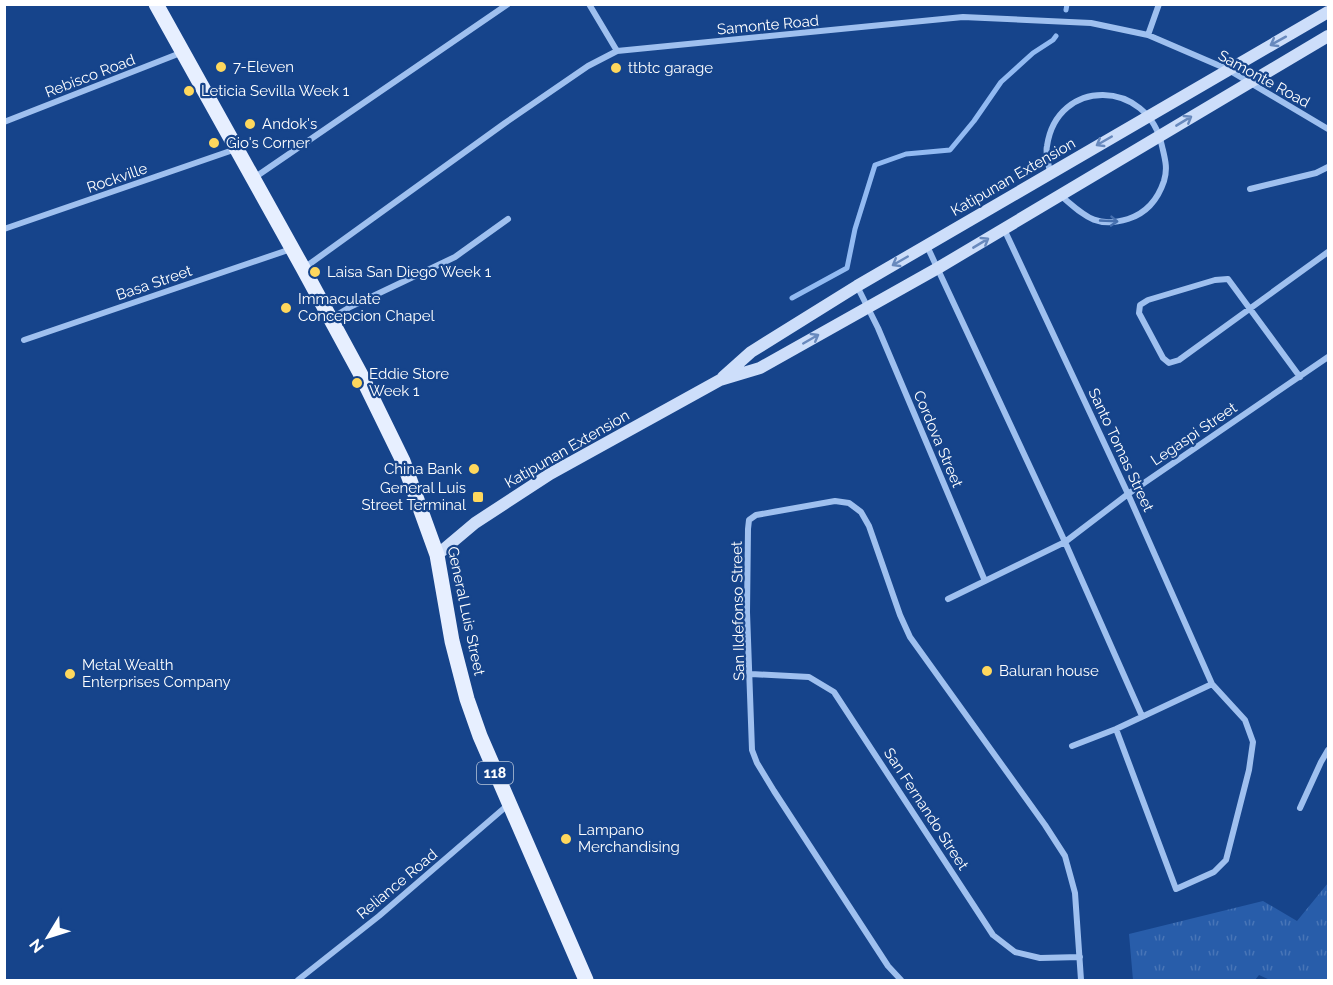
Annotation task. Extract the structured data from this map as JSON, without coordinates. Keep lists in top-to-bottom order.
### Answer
{
  "streets": {
    "main road": ["Katipunan Extension", "General Luis Street", "118"],
    "street": [
      "Samonte Road",
      "Rebisco Road",
      "Rockville",
      "Basa Street",
      "Legaspi Street",
      "Cordova Street",
      "Santo Tomas Street",
      "San Ildefonso Street",
      "San Fernando Street",
      "Reliance Road"
    ]
  },
  "crossings": [
    ["Samonte Road", "Katipunan Extension"],
    ["Samonte Road", "General Luis Street"],
    ["Rebisco Road", "General Luis Street"],
    ["Katipunan Extension", "Cordova Street"],
    ["Katipunan Extension", "Santo Tomas Street"],
    ["Katipunan Extension", "General Luis Street"],
    ["Rockville", "General Luis Street"],
    ["Basa Street", "General Luis Street"],
    ["Legaspi Street", "Cordova Street"],
    ["Legaspi Street", "Santo Tomas Street"],
    ["General Luis Street", "Reliance Road"],
    ["San Ildefonso Street", "San Fernando Street"]
  ],
  "places": {
    "other": [
      "7-Eleven",
      "ttbtc garage",
      "Leticia Sevilla Week 1",
      "Andok's",
      "Gio's Corner",
      "Laisa San Diego Week 1",
      "Immaculate Concepcion Chapel",
      "Eddie Store Week 1",
      "China Bank",
      "Baluran house",
      "Metal Wealth Enterprises Company",
      "Lampano Merchandising"
    ],
    "transit": ["General Luis Street Terminal"]
  },
  "north": "bottom left"
}
